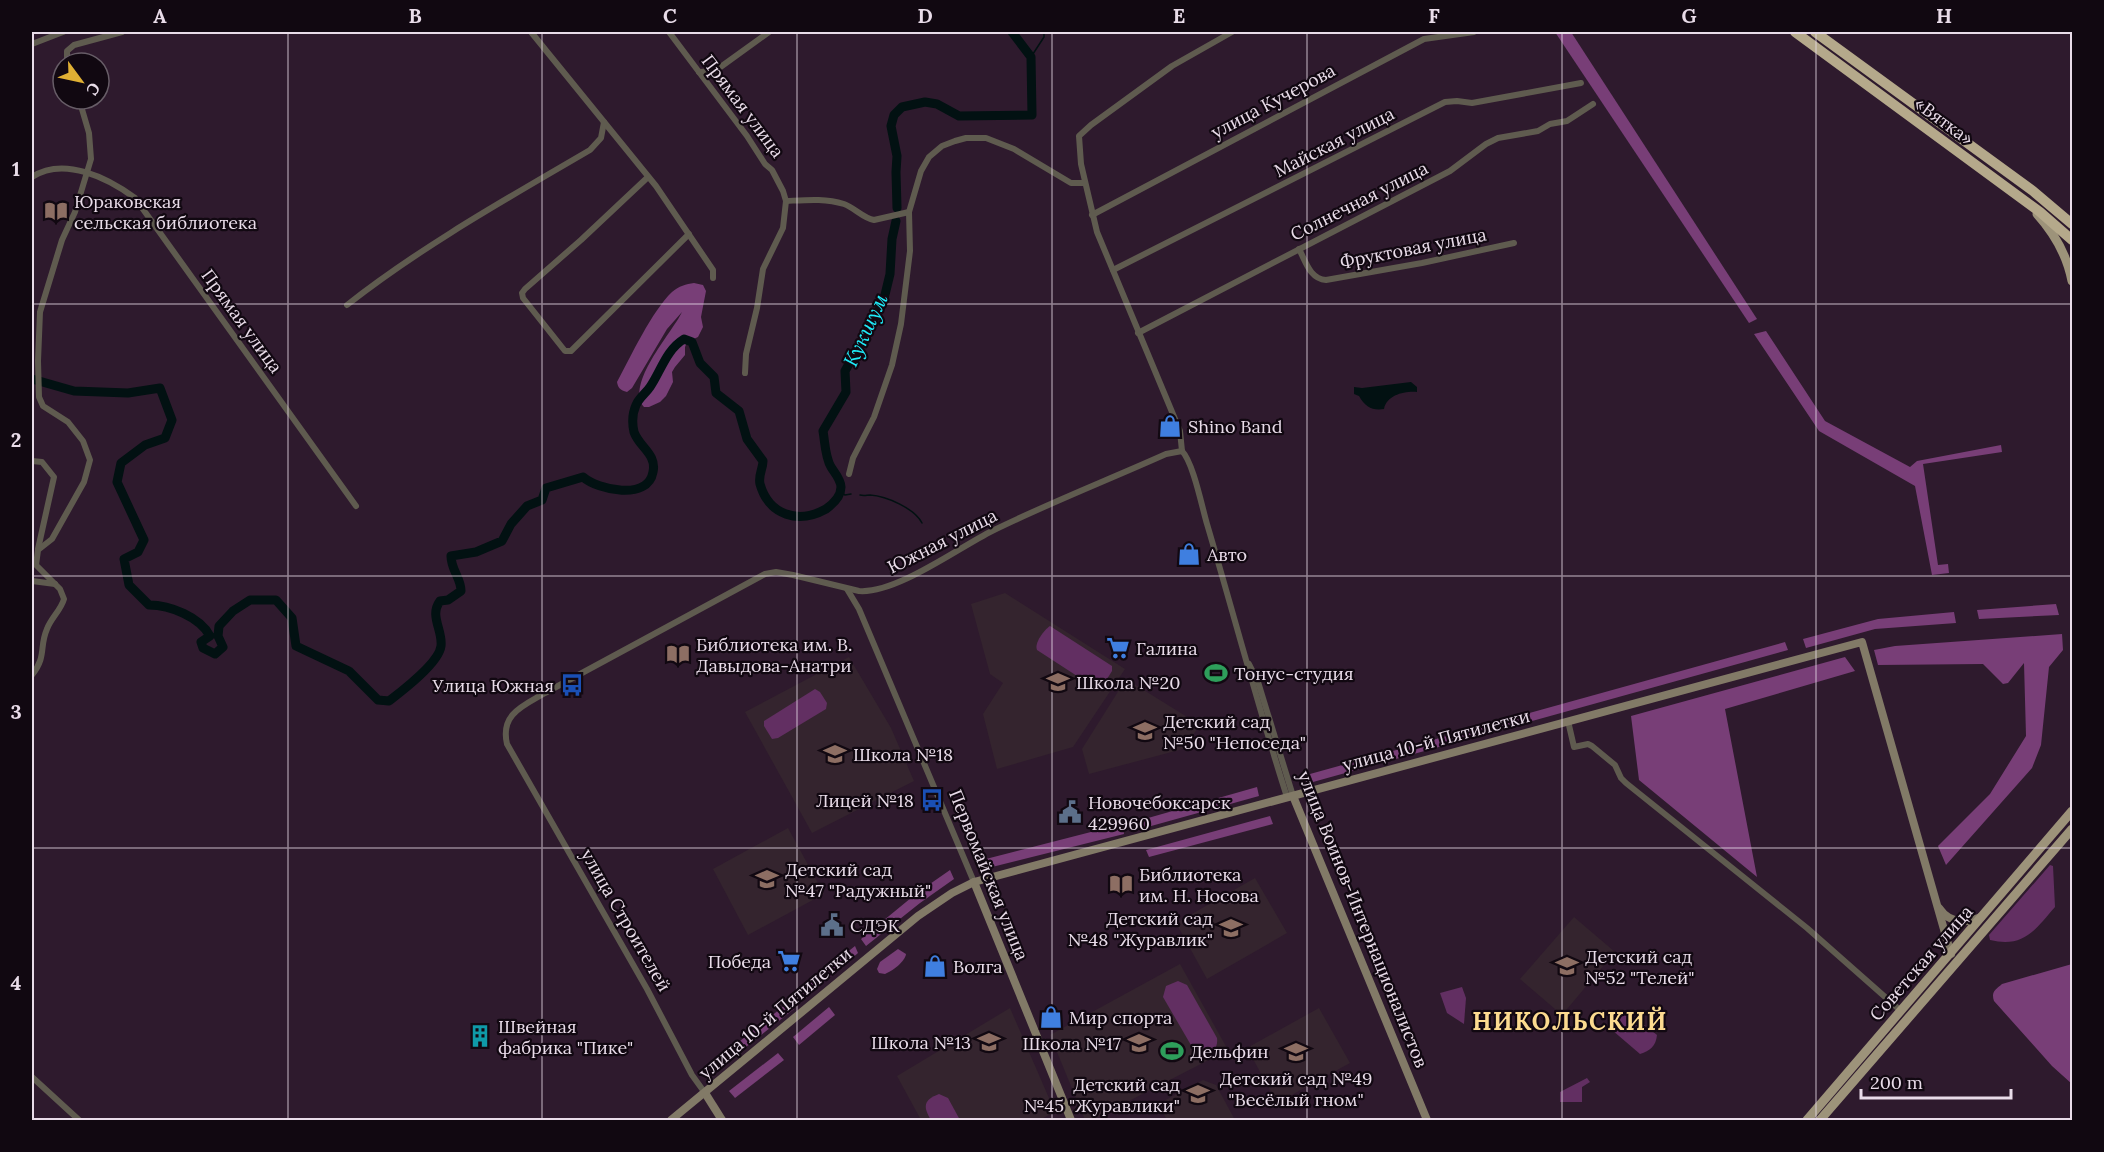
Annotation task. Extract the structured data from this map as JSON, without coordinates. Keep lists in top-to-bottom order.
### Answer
{
  "streets": {
    "highway": ["«Вятка»"],
    "main road": ["Советская улица"],
    "street": [
      "улица Кучерова",
      "Прямая улица",
      "Майская улица",
      "Солнечная улица",
      "Фруктовая улица",
      "Южная улица",
      "улица 10-й Пятилетки",
      "Первомайская улица",
      "улица Воинов-Интернационалистов",
      "улица Строителей"
    ]
  },
  "crossings": [
    ["улица Кучерова", "улица Воинов-Интернационалистов"],
    ["Майская улица", "улица Воинов-Интернационалистов"],
    ["Солнечная улица", "Фруктовая улица"],
    ["Солнечная улица", "улица Воинов-Интернационалистов"],
    ["Южная улица", "Первомайская улица"],
    ["Южная улица", "улица Воинов-Интернационалистов"],
    ["Южная улица", "улица Строителей"],
    ["улица 10-й Пятилетки", "Первомайская улица"],
    ["улица 10-й Пятилетки", "улица Воинов-Интернационалистов"],
    ["улица 10-й Пятилетки", "улица Строителей"]
  ],
  "districts": ["НИКОЛЬСКИЙ"],
  "water": ["Кукшум"],
  "places": {
    "library": ["Юраковская сельская библиотека", "Библиотека им. В. Давыдова-Анатри", "Библиотека им. Н. Носова"],
    "shop": [
      "Shino Band",
      "Авто",
      "Волга",
      "Мир спорта"
    ],
    "supermarket": ["Галина", "Победа"],
    "sports": ["Тонус-студия", "Дельфин"],
    "school or university": [
      "Школа №20",
      "Детский сад №50 \"Непоседа\"",
      "Школа №18",
      "Детский сад №47 \"Радужный\"",
      "Детский сад №48 \"Журавлик\"",
      "Детский сад №52 \"Телей\"",
      "Школа №13",
      "Школа №17",
      "Детский сад №49 \"Весёлый гном\"",
      "Детский сад №45 \"Журавлики\""
    ],
    "bus stop": ["Улица Южная", "Лицей №18"],
    "public building": ["Новочебоксарск 429960", "СДЭК"],
    "building": ["Швейная фабрика \"Пике\""]
  },
  "scale_bar": "200 m",
  "north": "bottom right",
  "grid": {
    "columns": [
      "A",
      "B",
      "C",
      "D",
      "E",
      "F",
      "G",
      "H"
    ],
    "rows": [
      "1",
      "2",
      "3",
      "4"
    ]
  }
}
